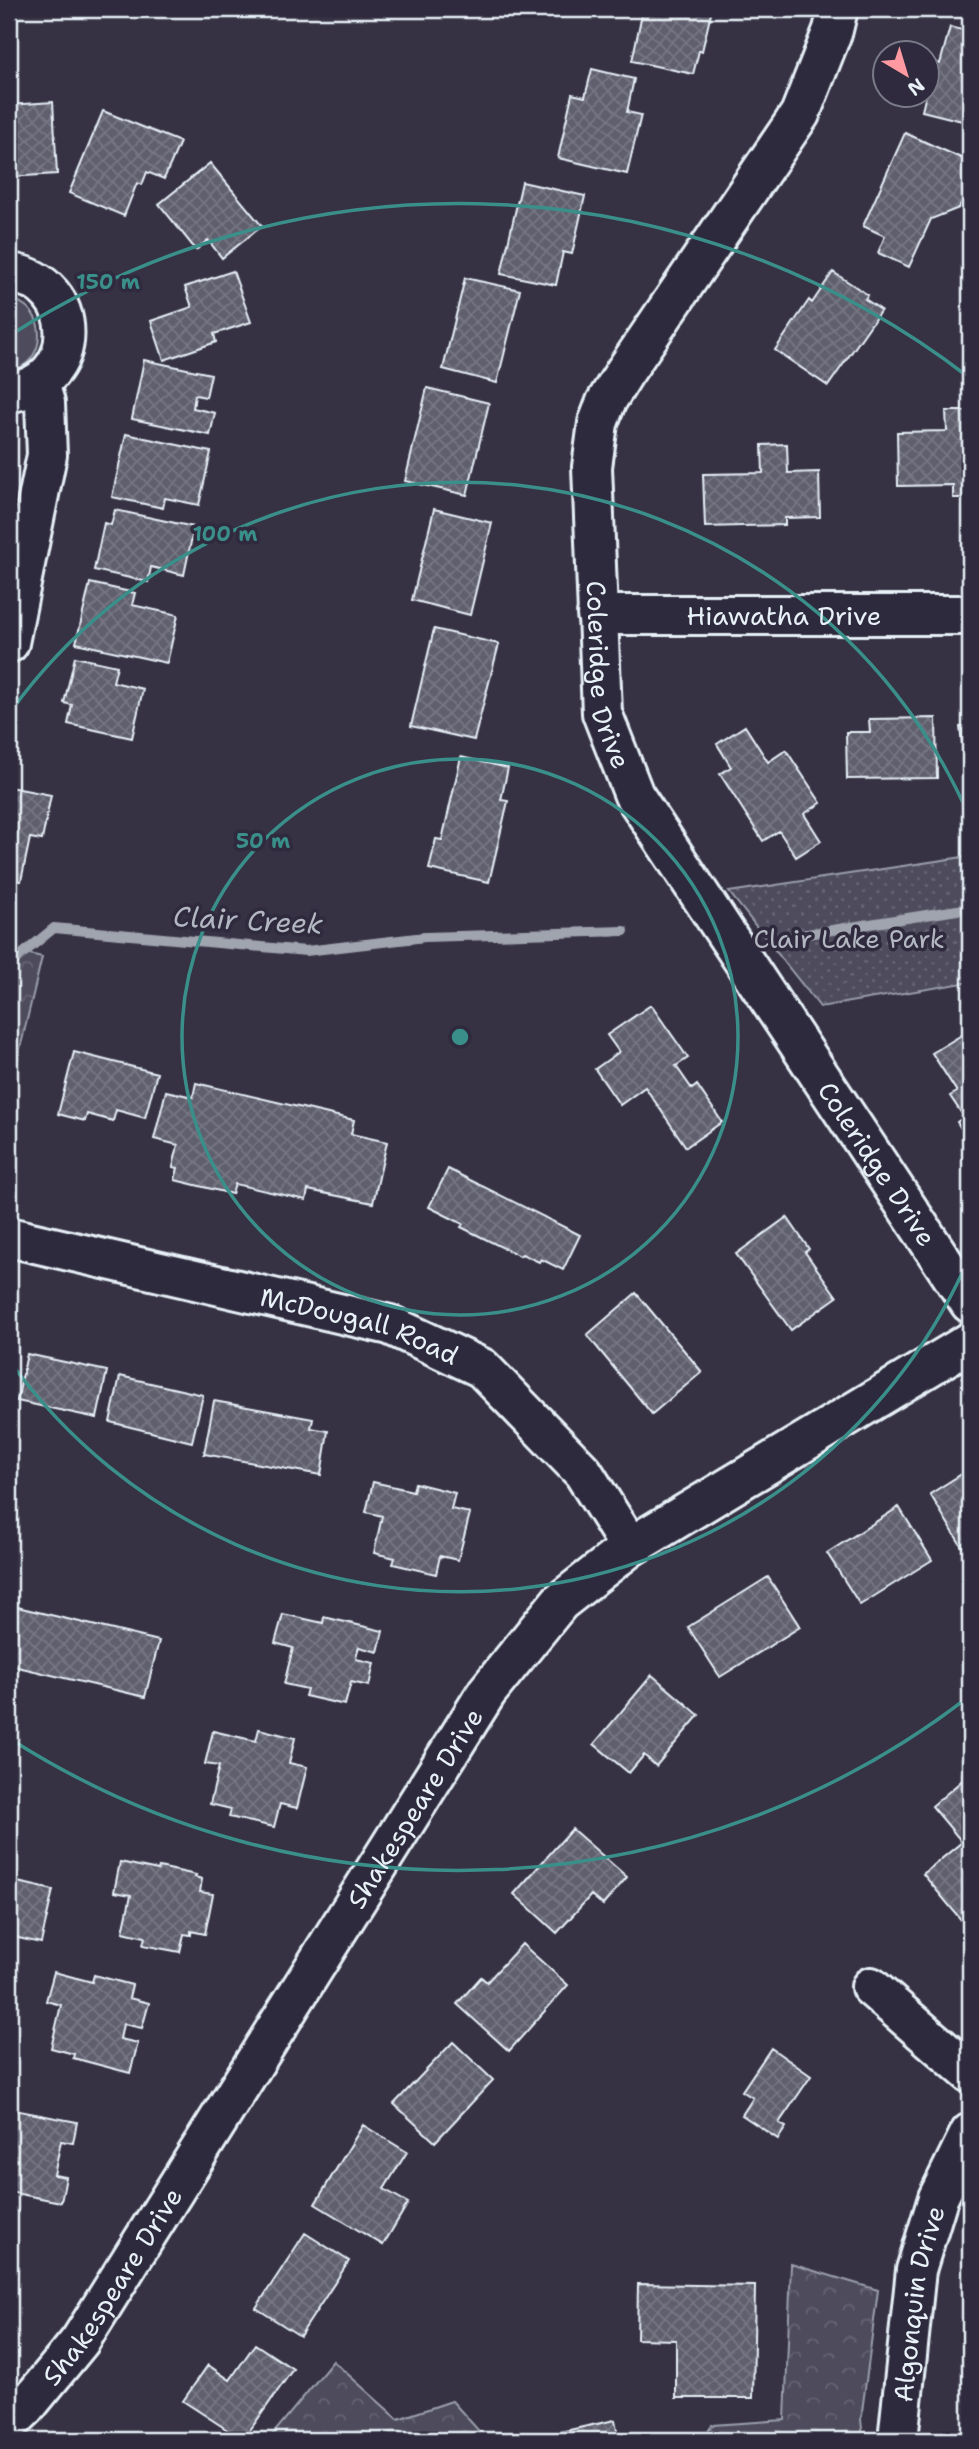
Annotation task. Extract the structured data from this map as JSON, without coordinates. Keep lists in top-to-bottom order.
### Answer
{
  "streets": {
    "street": [
      "Hiawatha Drive",
      "Coleridge Drive",
      "McDougall Road",
      "Shakespeare Drive",
      "Algonquin Drive"
    ]
  },
  "crossings": [
    ["Hiawatha Drive", "Coleridge Drive"],
    ["McDougall Road", "Shakespeare Drive"]
  ],
  "water": ["Clair Creek"],
  "parks": ["Clair Lake Park"],
  "north": "bottom right",
  "rings": ["150 m", "100 m", "50 m"]
}
